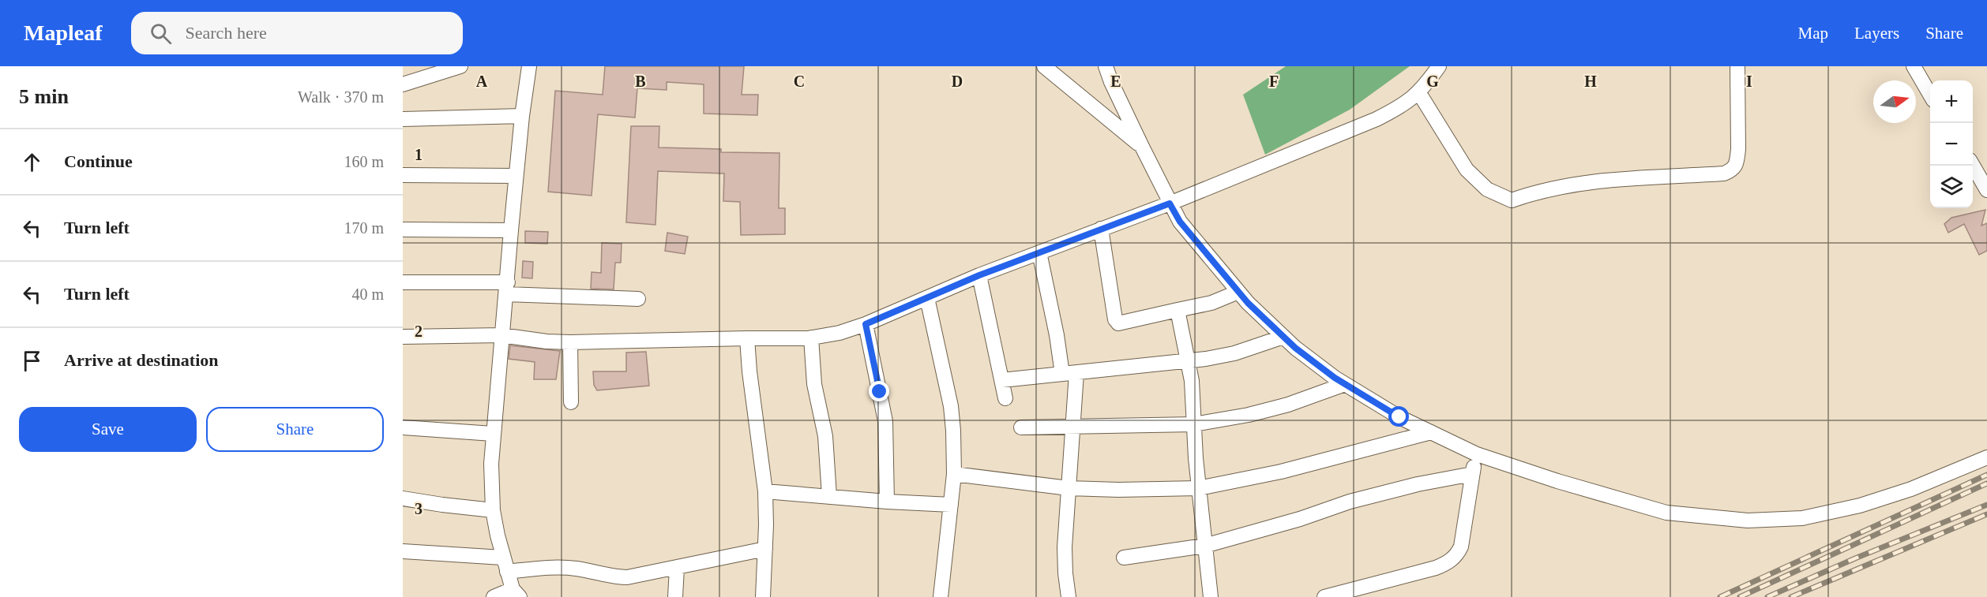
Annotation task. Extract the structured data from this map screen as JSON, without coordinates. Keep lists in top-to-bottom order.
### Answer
{
  "north": "right",
  "page": {
    "header": "Mapleaf",
    "search": "Search here",
    "nav": ["Map", "Layers", "Share"],
    "heading": ["5 min", "Walk · 370 m"],
    "map_buttons": ["+", "−"],
    "list": [
      ["Continue", "160 m"],
      ["Turn left", "170 m"],
      ["Turn left", "40 m"],
      "Arrive at destination"
    ],
    "buttons": ["Save", "Share"]
  },
  "grid": {
    "columns": [
      "A",
      "B",
      "C",
      "D",
      "E",
      "F",
      "G",
      "H",
      "I"
    ],
    "rows": ["1", "2", "3"]
  }
}
